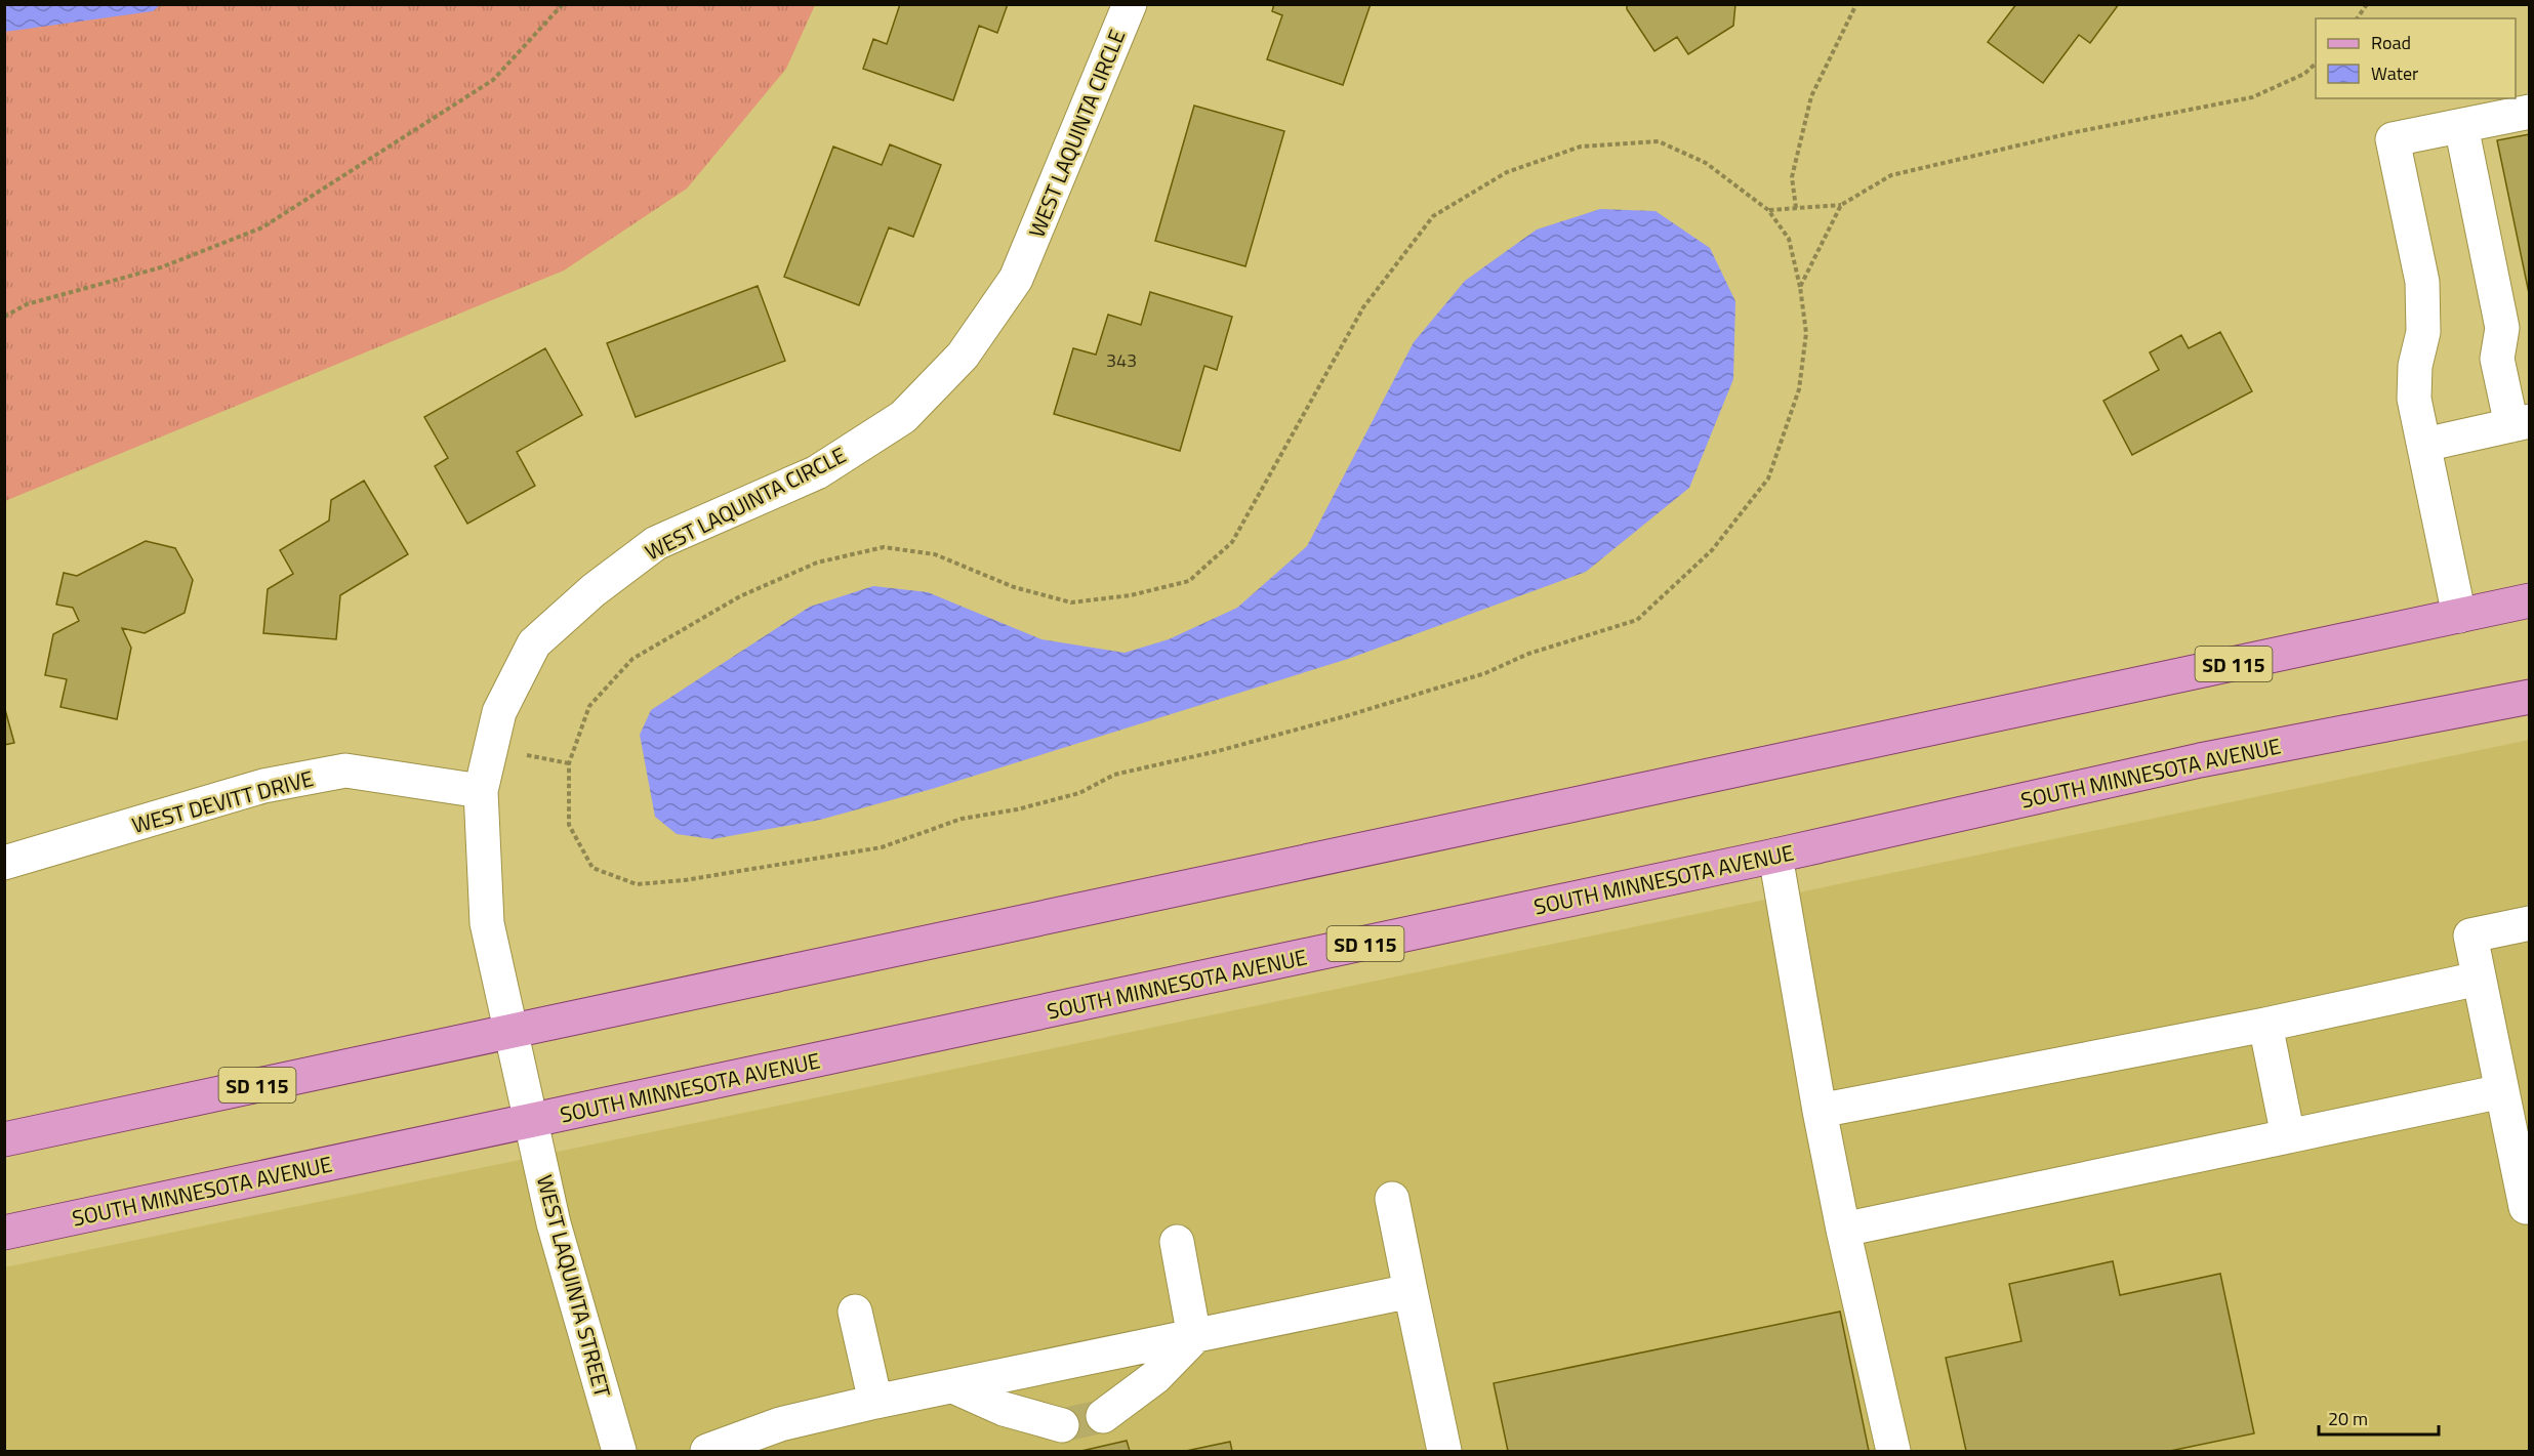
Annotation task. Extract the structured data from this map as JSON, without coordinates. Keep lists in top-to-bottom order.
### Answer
{
  "streets": {
    "main road": ["SD 115", "SOUTH MINNESOTA AVENUE"],
    "street": ["WEST LAQUINTA CIRCLE", "WEST DEVITT DRIVE", "WEST LAQUINTA STREET"]
  },
  "crossings": [
    ["WEST LAQUINTA CIRCLE", "SD 115"],
    ["WEST LAQUINTA CIRCLE", "WEST DEVITT DRIVE"],
    ["WEST LAQUINTA CIRCLE", "WEST LAQUINTA STREET"],
    ["SD 115", "WEST LAQUINTA STREET"],
    ["SOUTH MINNESOTA AVENUE", "WEST LAQUINTA STREET"]
  ],
  "house_numbers": ["343"],
  "legend": ["Road", "Water"],
  "scale_bar": "20 m"
}
